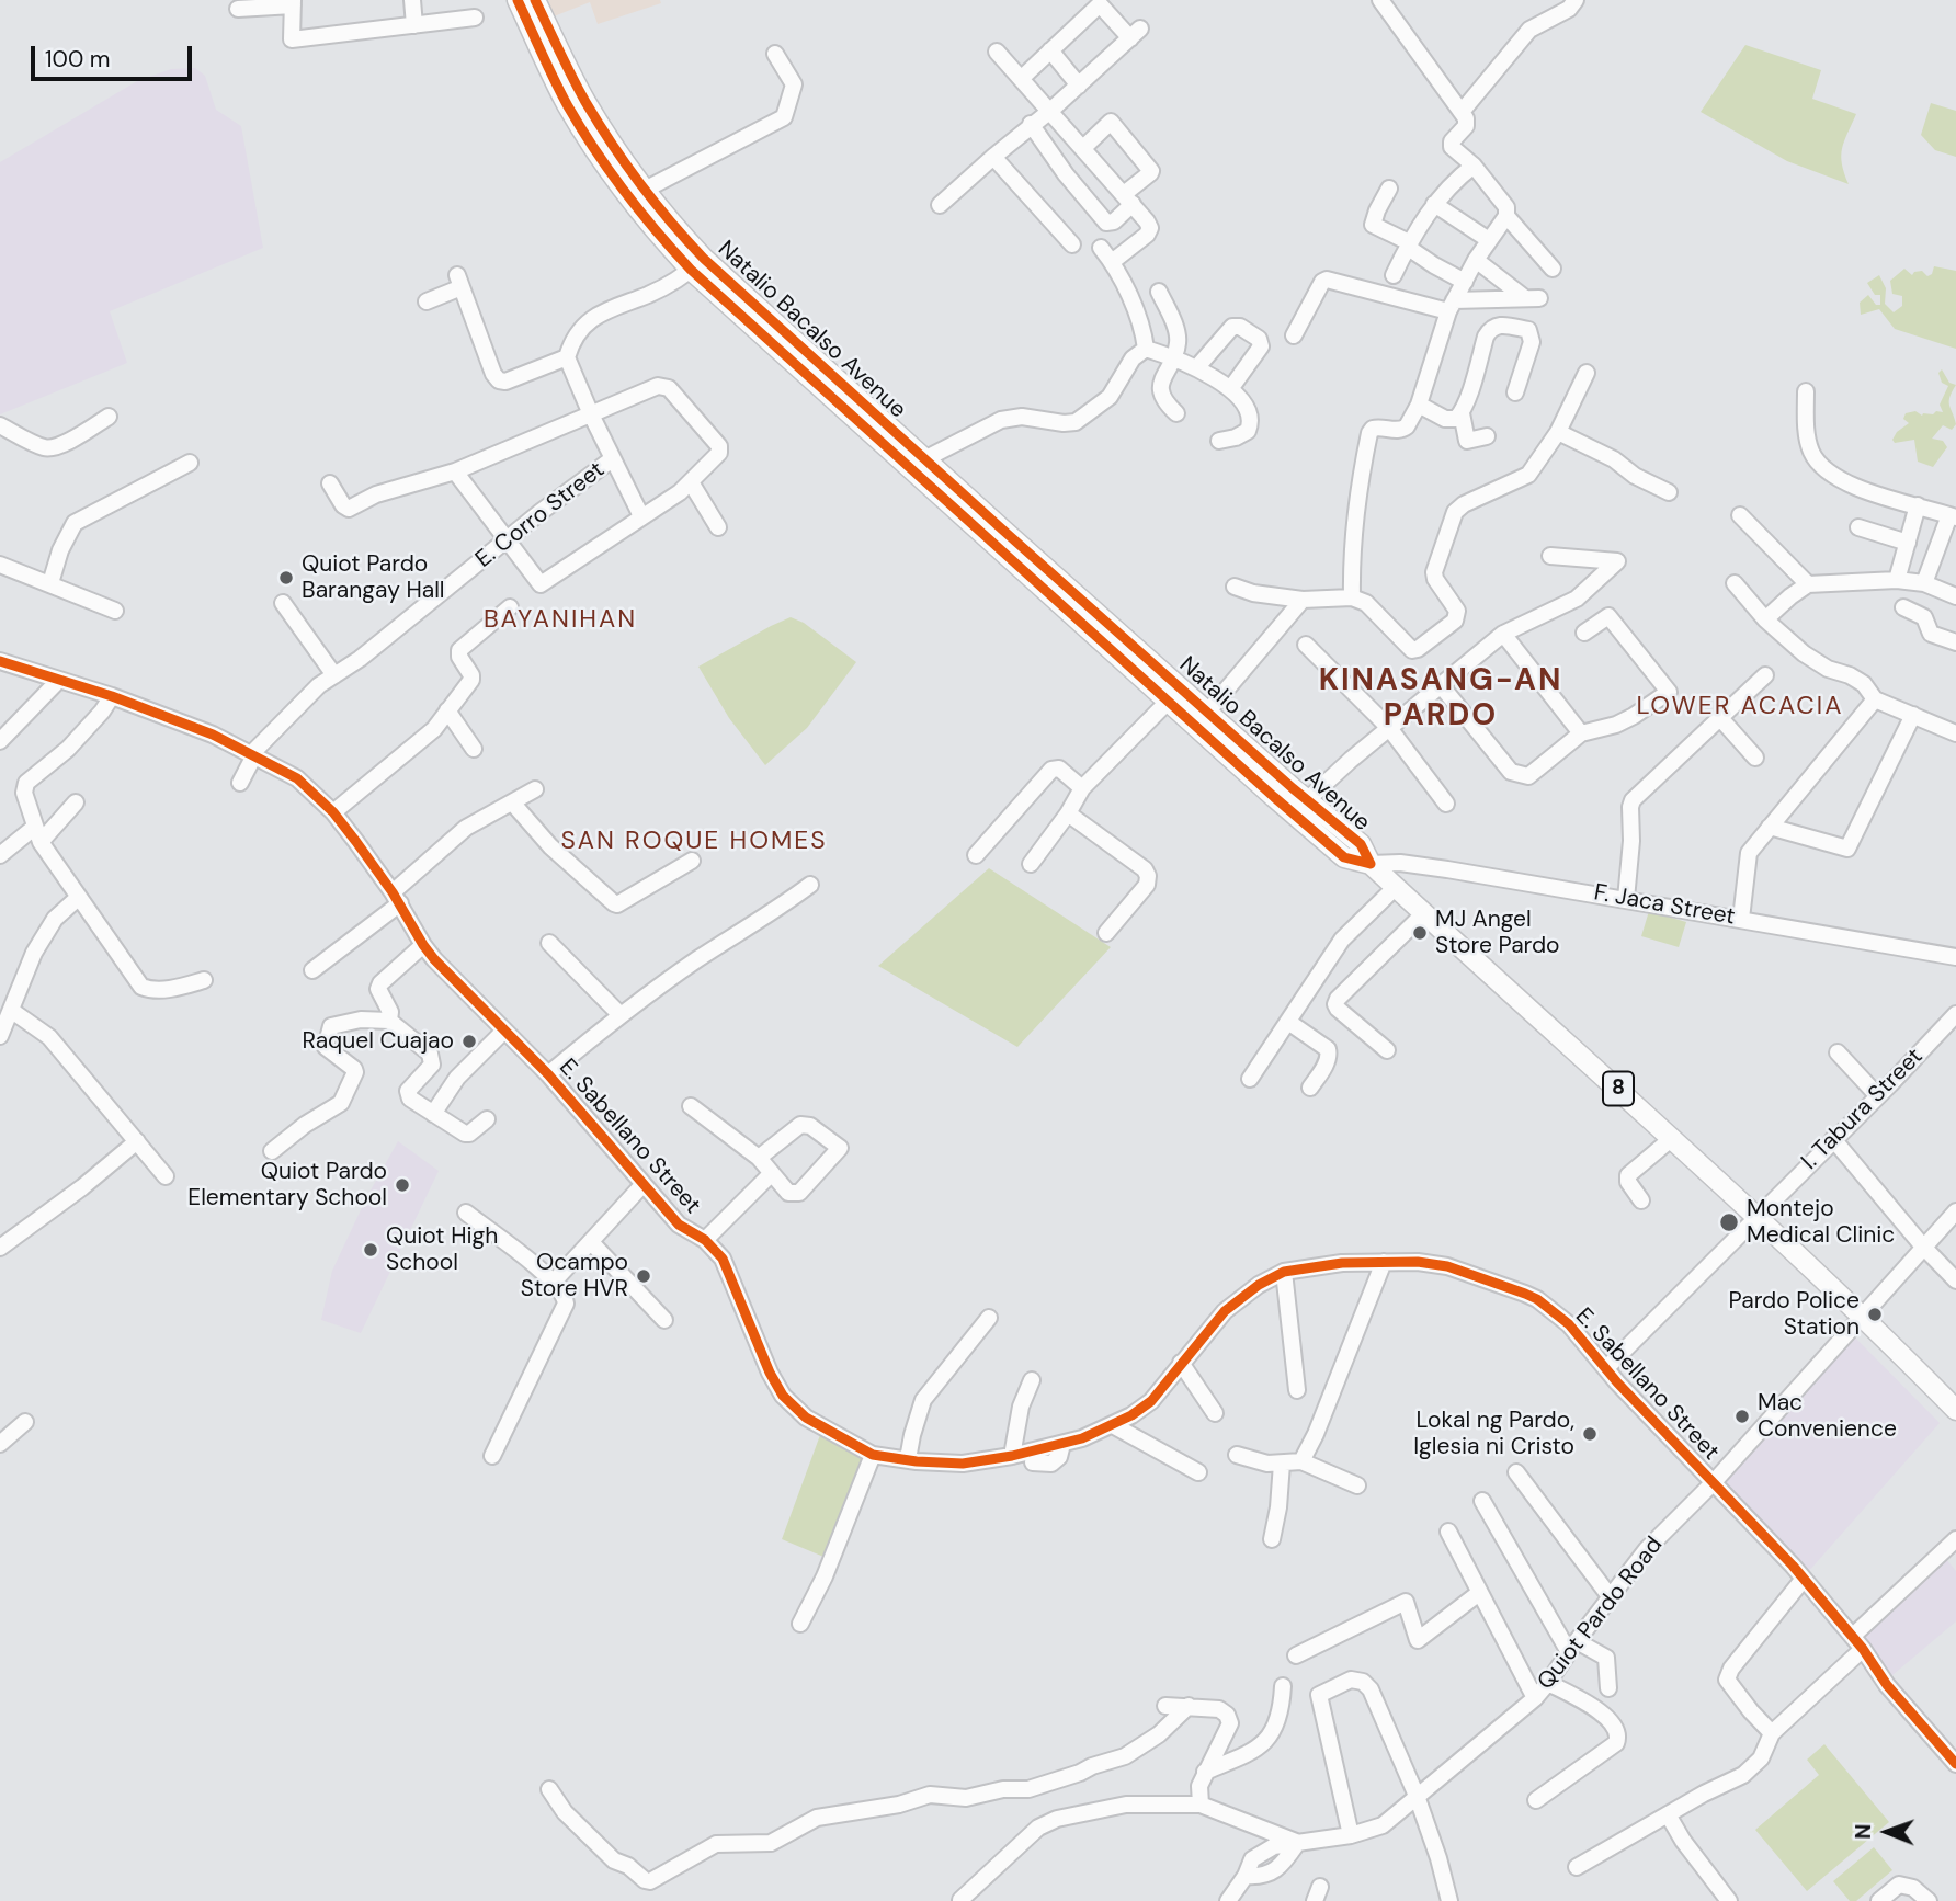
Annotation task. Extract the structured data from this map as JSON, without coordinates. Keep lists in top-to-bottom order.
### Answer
{
  "streets": {
    "main road": ["Natalio Bacalso Avenue", "8"],
    "street": [
      "E. Corro Street",
      "F. Jaca Street",
      "I. Tabura Street",
      "E. Sabellano Street",
      "Quiot Pardo Road"
    ]
  },
  "crossings": [
    ["Natalio Bacalso Avenue", "F. Jaca Street"],
    ["Natalio Bacalso Avenue", "I. Tabura Street"],
    ["Natalio Bacalso Avenue", "Quiot Pardo Road"],
    ["E. Corro Street", "E. Sabellano Street"],
    ["I. Tabura Street", "E. Sabellano Street"],
    ["E. Sabellano Street", "Quiot Pardo Road"]
  ],
  "districts": [
    "BAYANIHAN",
    "KINASANG-AN PARDO",
    "LOWER ACACIA",
    "SAN ROQUE HOMES"
  ],
  "places": [
    "Quiot Pardo Barangay Hall",
    "MJ Angel Store Pardo",
    "Raquel Cuajao",
    "Quiot Pardo Elementary School",
    "Montejo Medical Clinic",
    "Quiot High School",
    "Ocampo Store HVR",
    "Pardo Police Station",
    "Mac Convenience",
    "Lokal ng Pardo, Iglesia ni Cristo"
  ],
  "scale_bar": "100 m",
  "north": "left"
}
